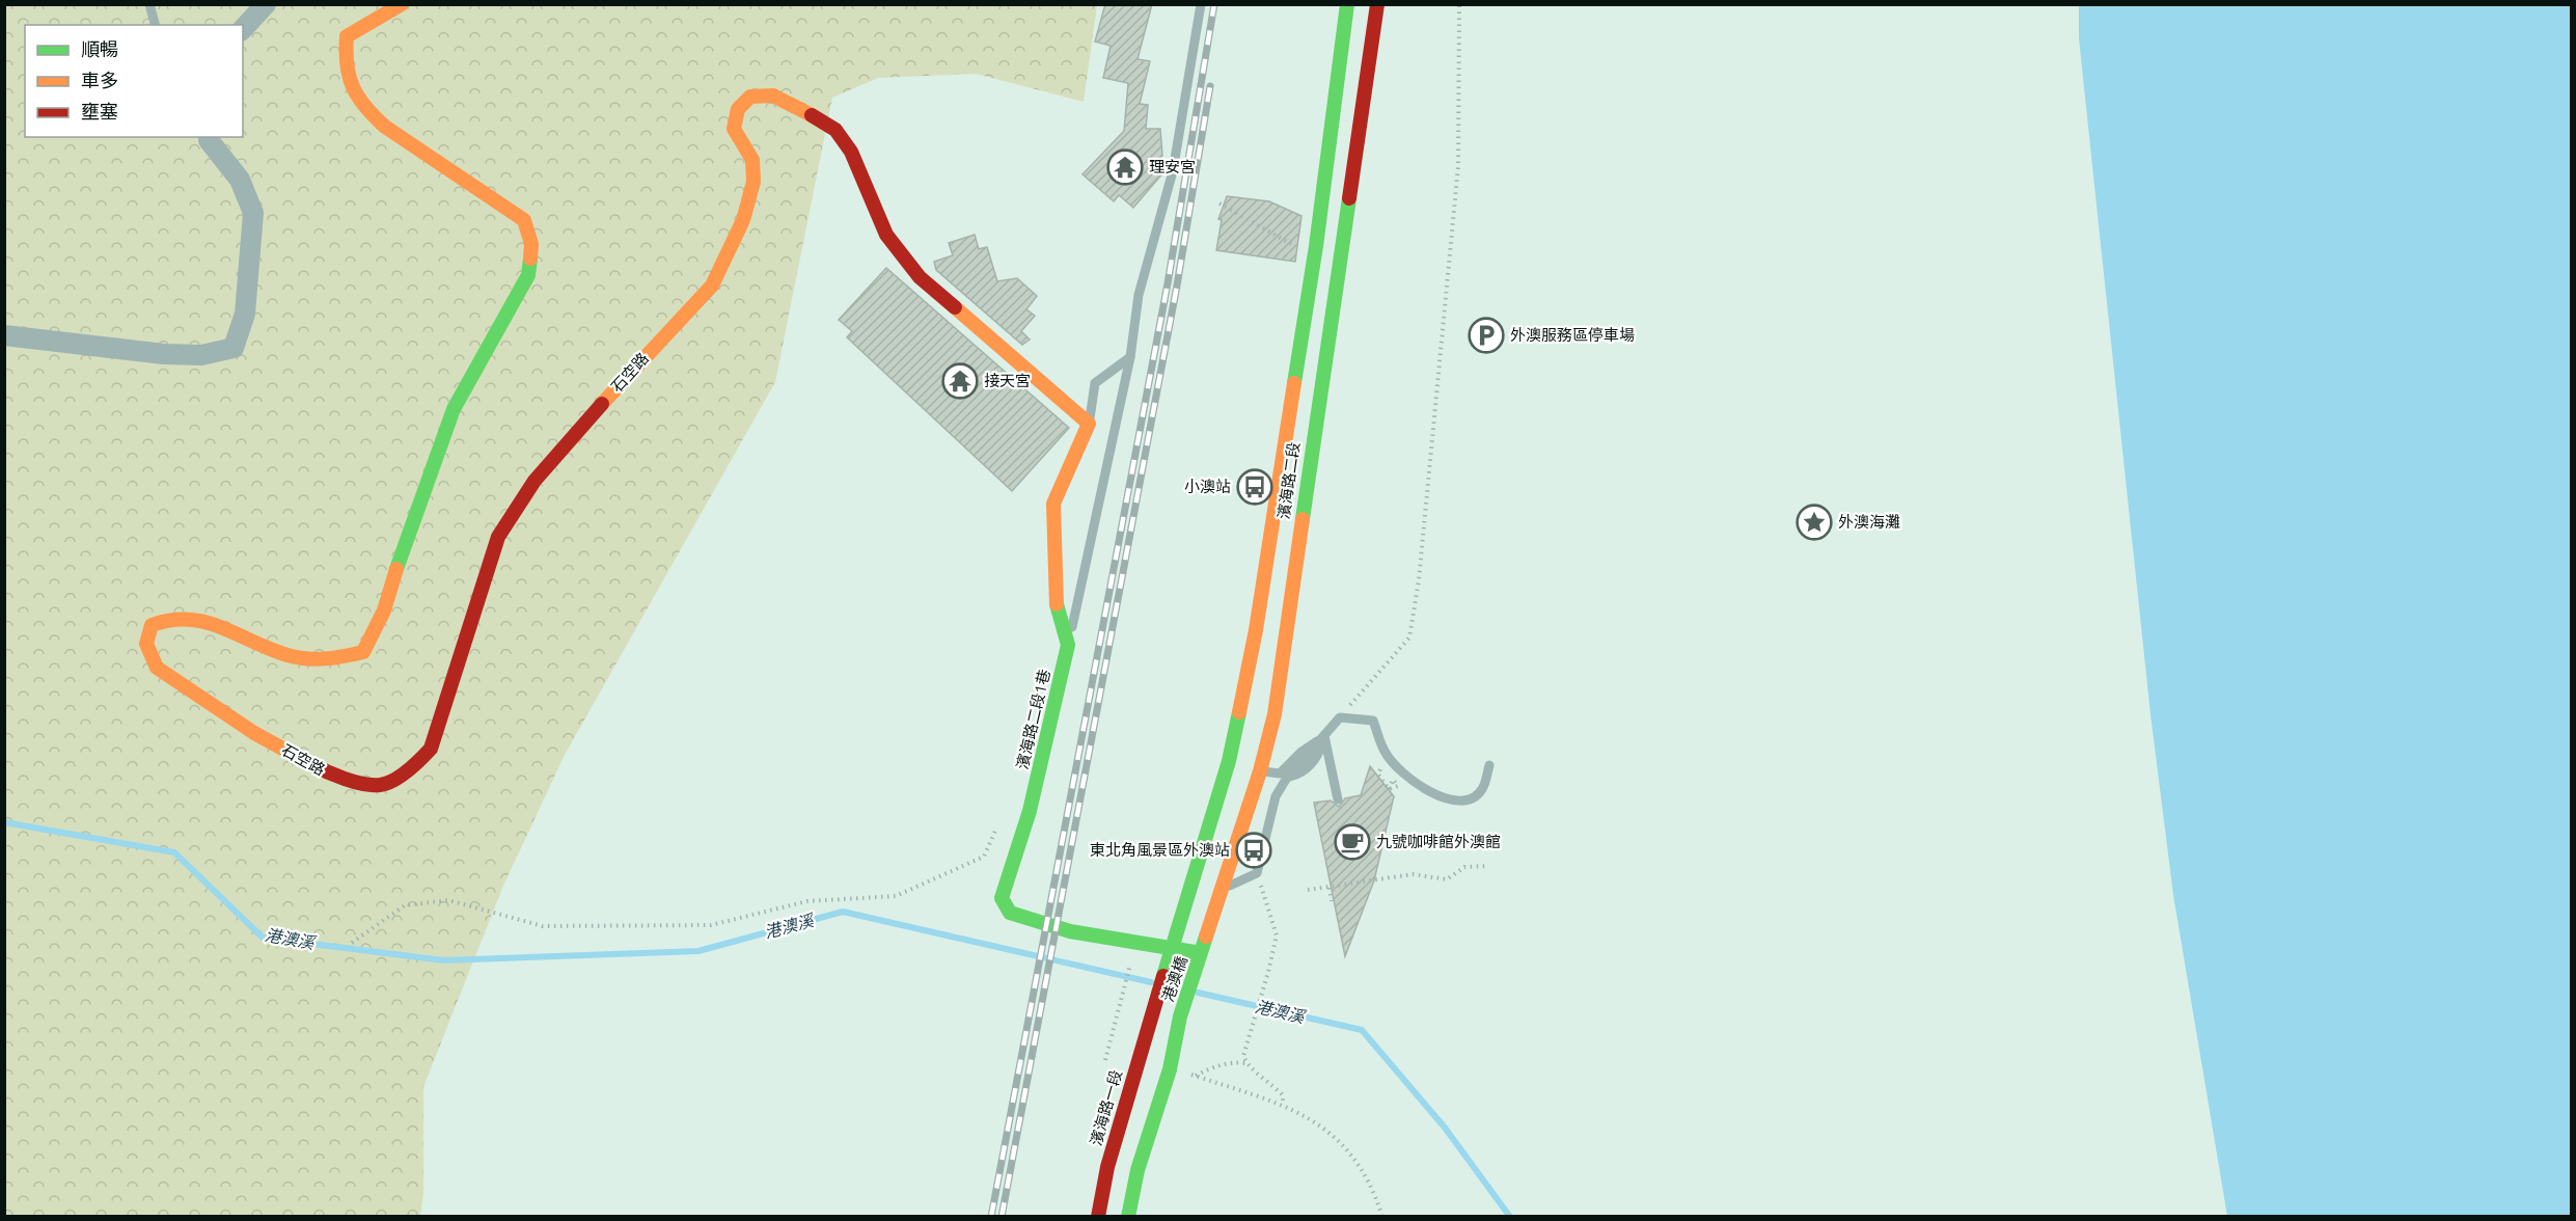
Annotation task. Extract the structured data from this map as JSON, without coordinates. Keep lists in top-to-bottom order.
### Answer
{
  "streets": {
    "street": [
      "石空路",
      "濱海路二段",
      "濱海路二段1巷",
      "港澳橋",
      "濱海路一段"
    ]
  },
  "crossings": [
    ["濱海路二段", "濱海路二段1巷"],
    ["濱海路二段", "港澳橋"],
    ["濱海路二段1巷", "港澳橋"],
    ["港澳橋", "濱海路一段"]
  ],
  "water": ["港澳溪"],
  "places": {
    "temple": ["理安宮", "接天宮"],
    "parking": ["外澳服務區停車場"],
    "bus stop": ["小澳站", "東北角風景區外澳站"],
    "place": ["外澳海灘"],
    "cafe": ["九號咖啡館外澳館"]
  },
  "legend": ["順暢", "車多", "壅塞"]
}
